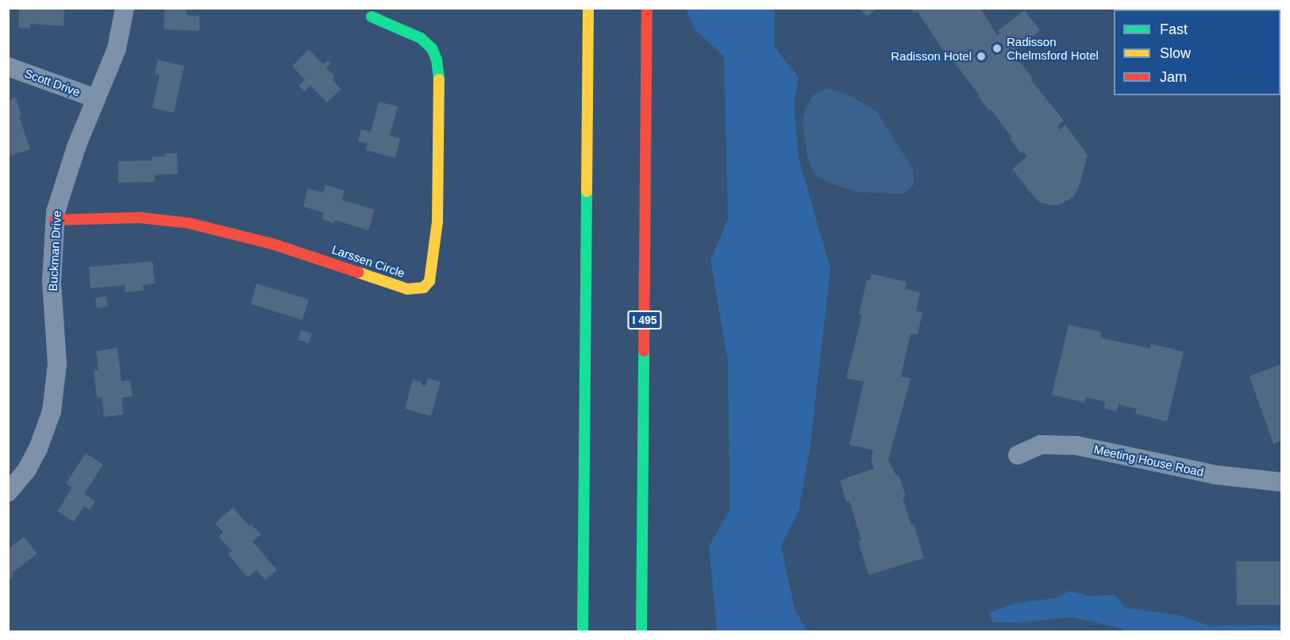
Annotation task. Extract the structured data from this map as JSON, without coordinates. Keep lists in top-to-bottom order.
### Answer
{
  "streets": {
    "main road": ["Larssen Circle", "I 495"],
    "street": ["Scott Drive", "Buckman Drive", "Meeting House Road"]
  },
  "crossings": [
    ["Scott Drive", "Buckman Drive"],
    ["Buckman Drive", "Larssen Circle"]
  ],
  "places": ["Radisson Chelmsford Hotel", "Radisson Hotel"],
  "legend": ["Fast", "Slow", "Jam"]
}
